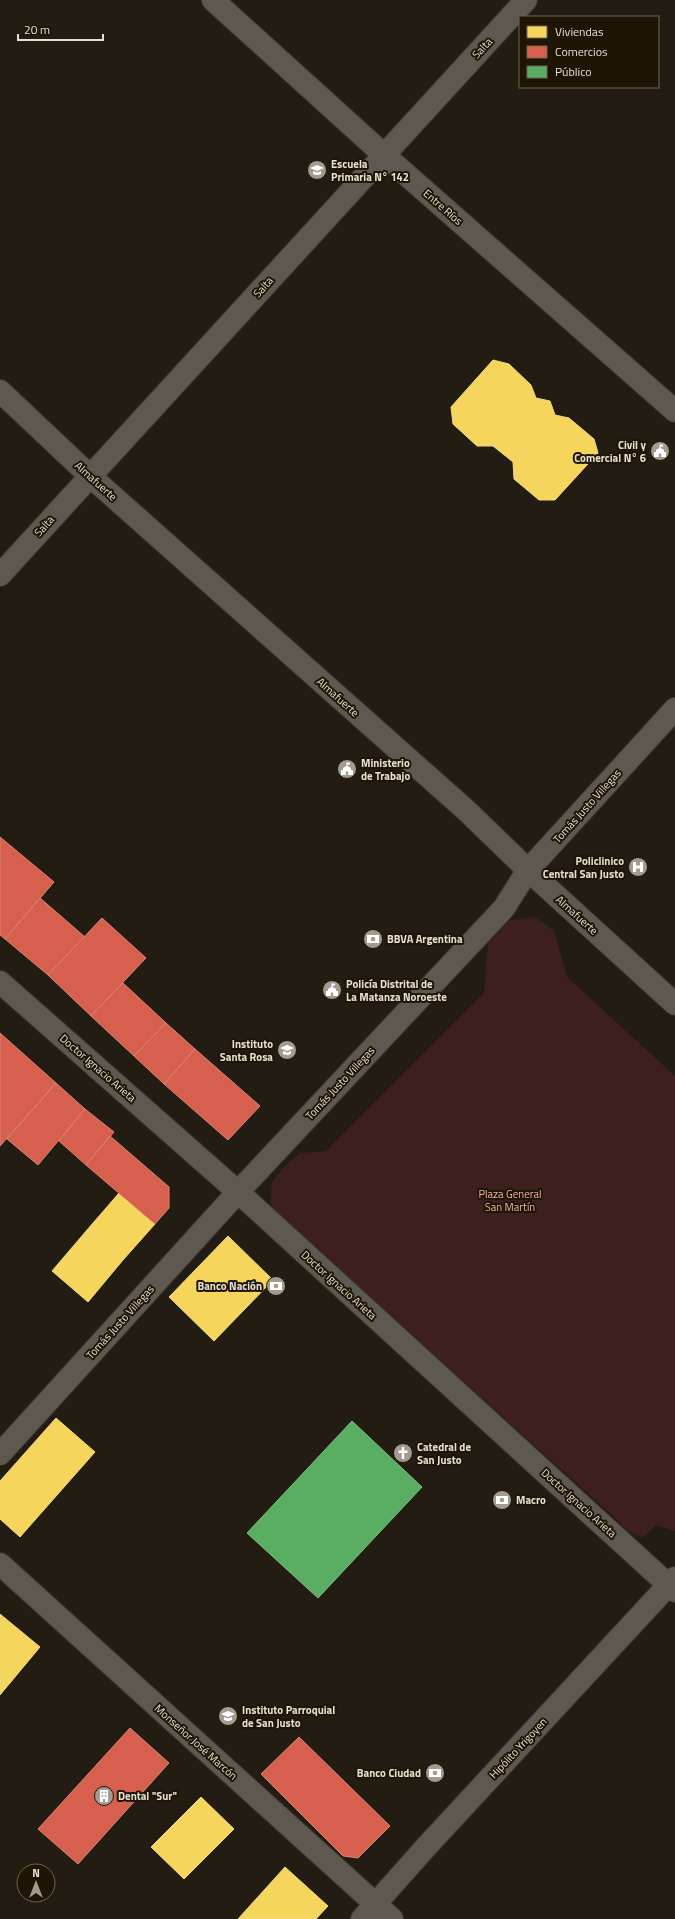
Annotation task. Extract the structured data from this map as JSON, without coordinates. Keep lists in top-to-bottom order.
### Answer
{
  "streets": {
    "street": [
      "Salta",
      "Entre Ríos",
      "Almafuerte",
      "Tomás Justo Villegas",
      "Doctor Ignacio Arieta",
      "Monseñor José Marcón",
      "Hipólito Yrigoyen"
    ]
  },
  "crossings": [
    ["Salta", "Entre Ríos"],
    ["Salta", "Almafuerte"],
    ["Almafuerte", "Tomás Justo Villegas"],
    ["Tomás Justo Villegas", "Doctor Ignacio Arieta"],
    ["Doctor Ignacio Arieta", "Hipólito Yrigoyen"],
    ["Monseñor José Marcón", "Hipólito Yrigoyen"]
  ],
  "parks": ["Plaza General San Martín"],
  "places": {
    "school or university": ["Escuela Primaria N° 142", "Instituto Santa Rosa", "Instituto Parroquial de San Justo"],
    "public building": ["Civil y Comercial N° 6", "Ministerio de Trabajo", "Policía Distrital de La Matanza Noroeste"],
    "hospital": ["Policlinico Central San Justo"],
    "bank": [
      "BBVA Argentina",
      "Banco Nación",
      "Macro",
      "Banco Ciudad"
    ],
    "church": ["Catedral de San Justo"],
    "building": ["Dental \"Sur\""]
  },
  "legend": ["Viviendas", "Comercios", "Público"],
  "scale_bar": "20 m",
  "north": "top"
}
